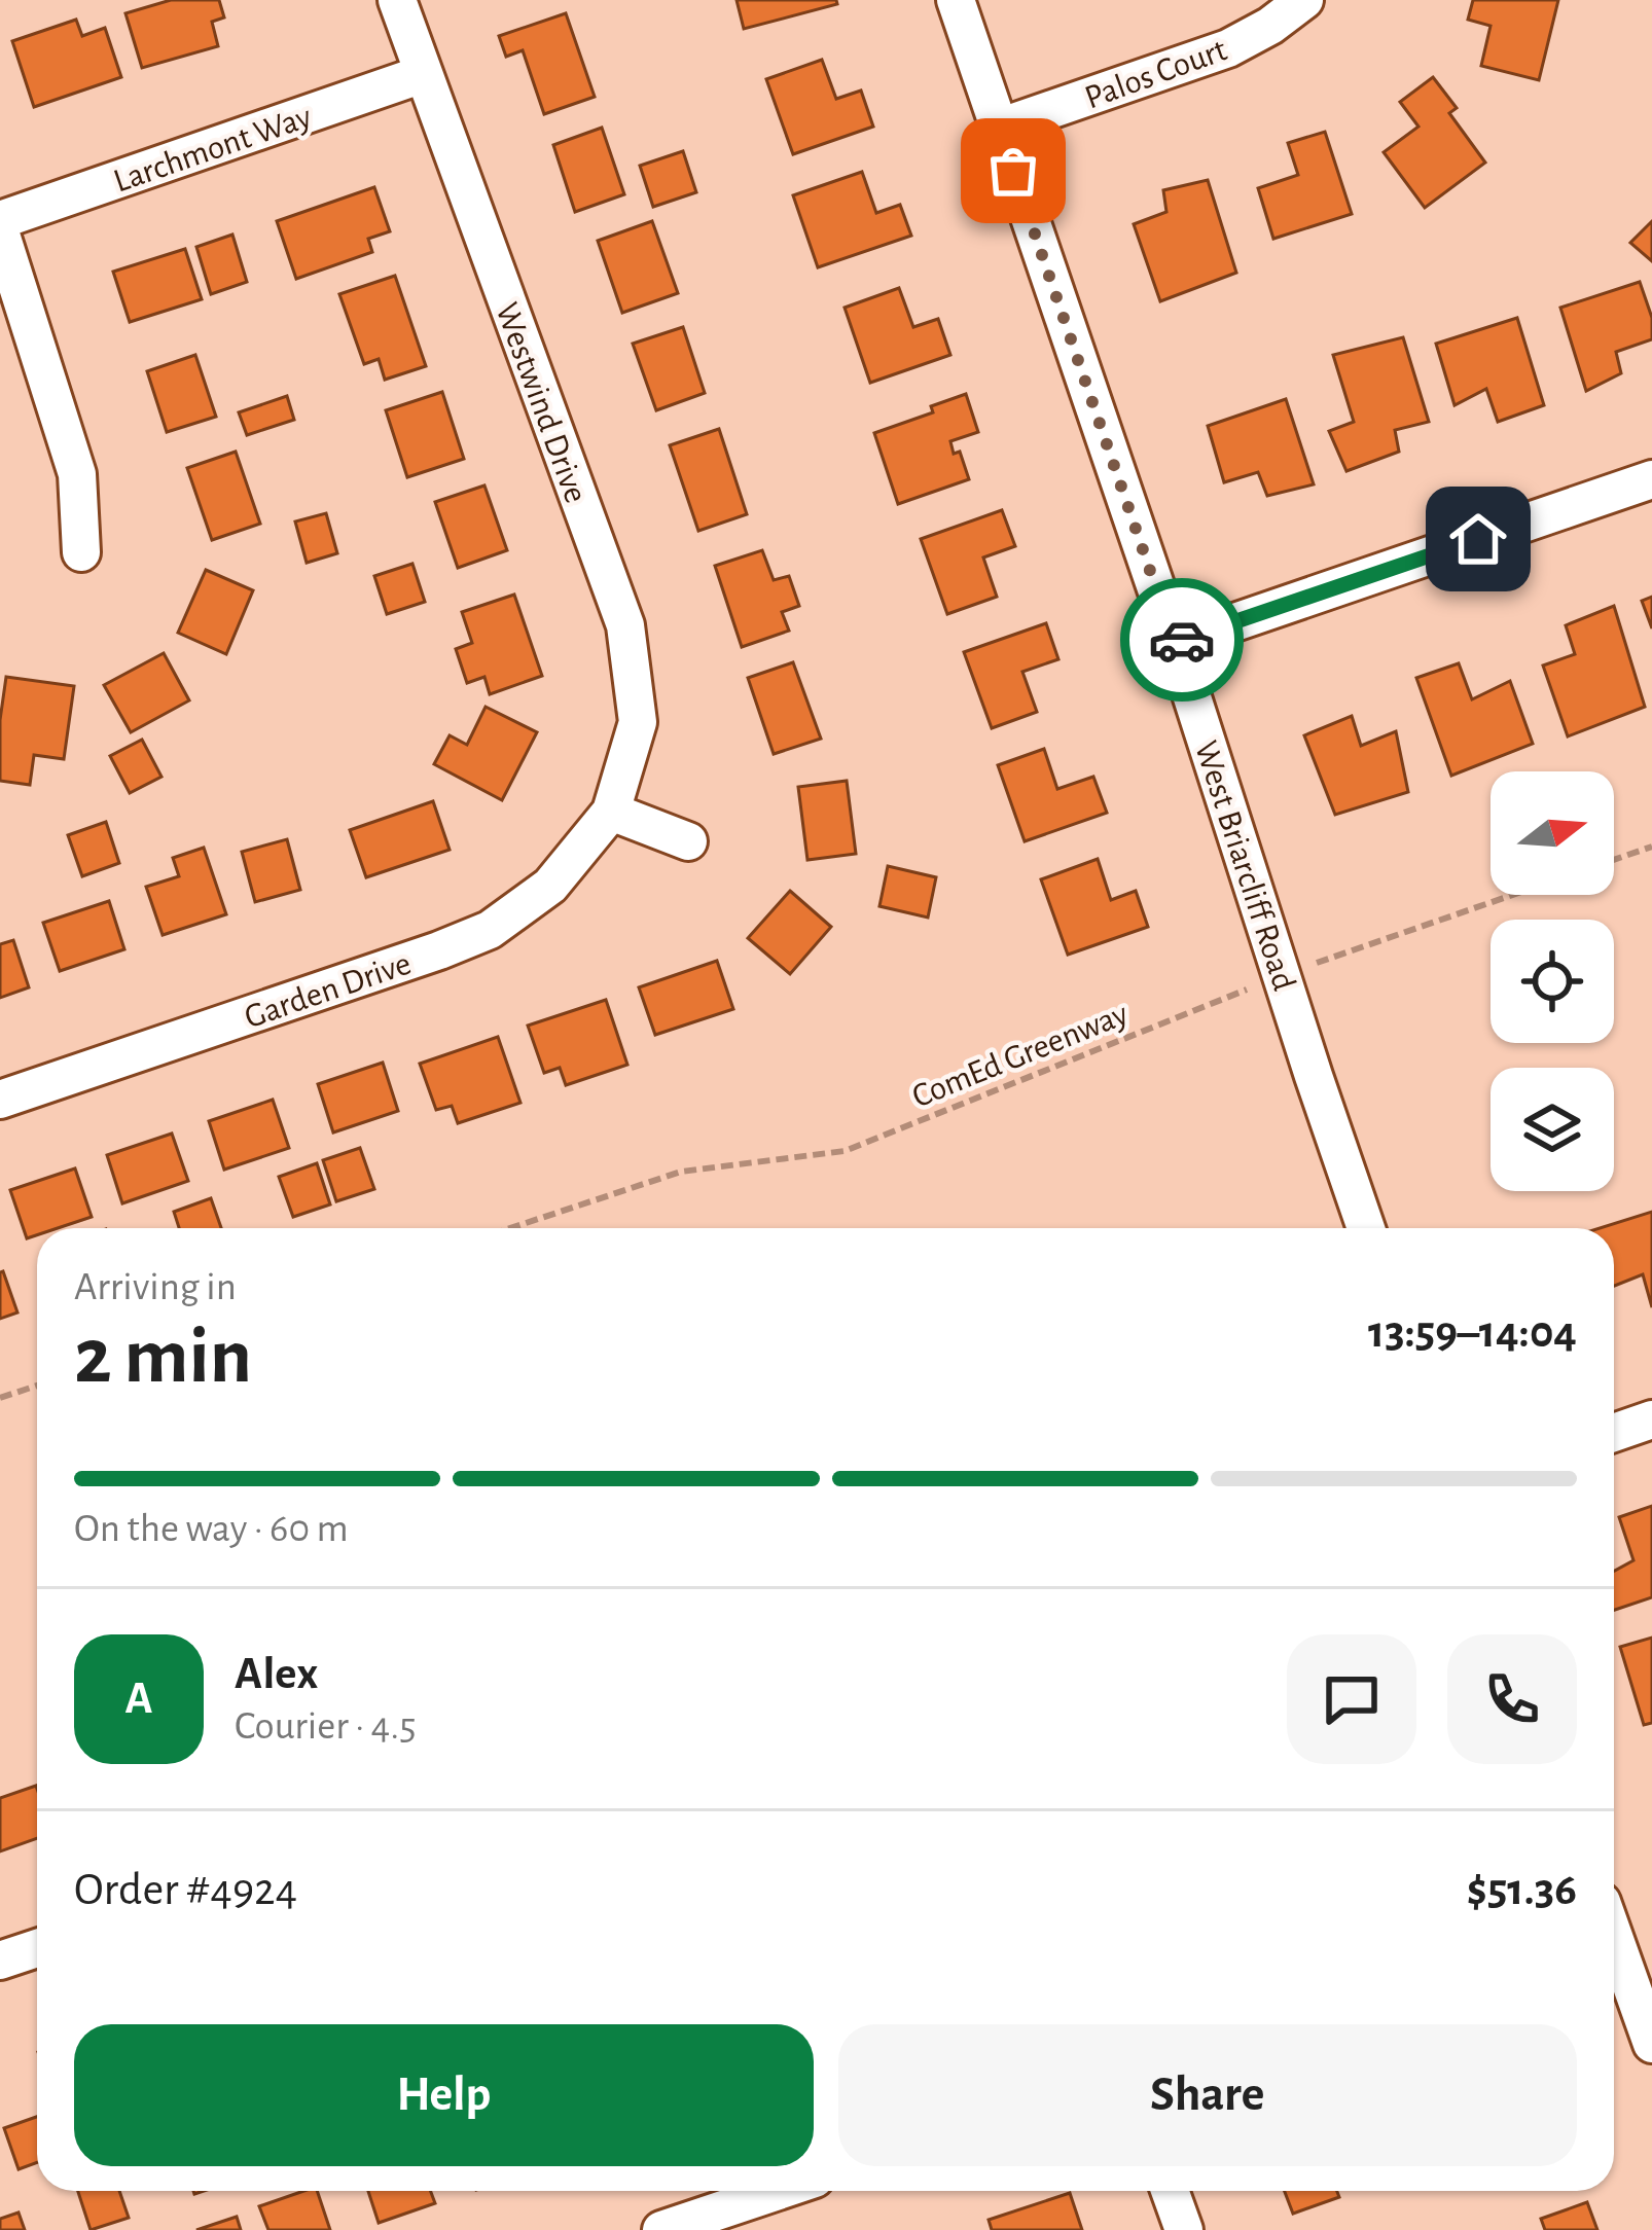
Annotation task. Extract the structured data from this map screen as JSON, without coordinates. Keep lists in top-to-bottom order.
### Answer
{
  "streets": {
    "street": [
      "Palos Court",
      "Larchmont Way",
      "Westwind Drive",
      "West Briarcliff Road",
      "Garden Drive"
    ],
    "path": ["ComEd Greenway"]
  },
  "crossings": [
    ["Palos Court", "West Briarcliff Road"],
    ["Larchmont Way", "Westwind Drive"],
    ["Westwind Drive", "Garden Drive"],
    ["West Briarcliff Road", "ComEd Greenway"]
  ],
  "north": "right",
  "page": {
    "heading": ["2 min", "Arriving in", "13:59–14:04"],
    "panel": [
      "Alex",
      "Courier · 4.5",
      "Order #4924",
      "$51.36"
    ],
    "bar": "On the way · 60 m",
    "round": "A",
    "buttons": ["Help", "Share"]
  }
}
